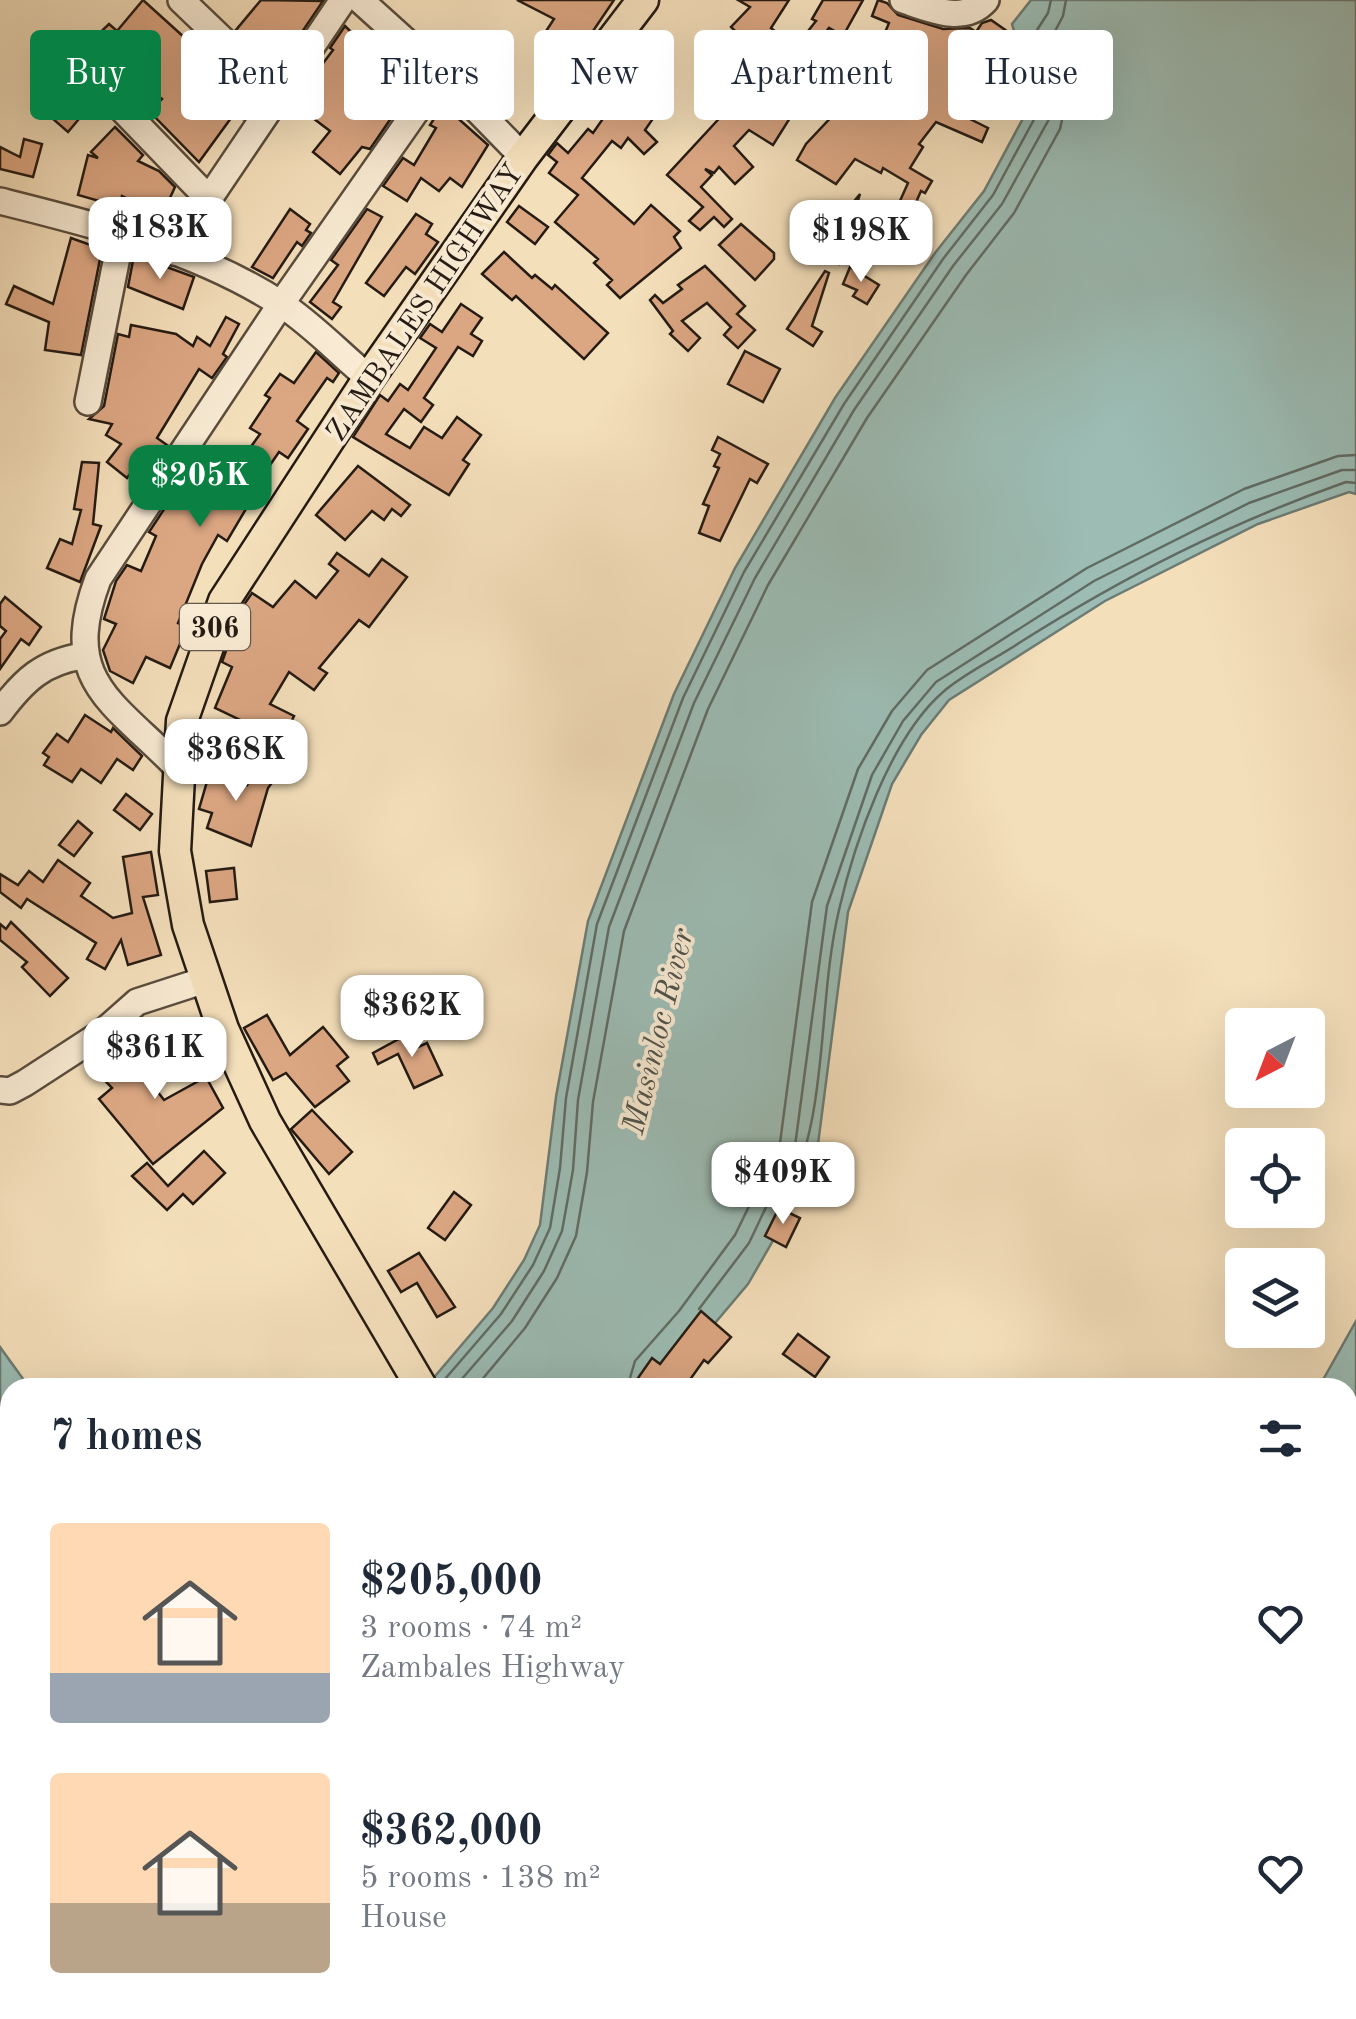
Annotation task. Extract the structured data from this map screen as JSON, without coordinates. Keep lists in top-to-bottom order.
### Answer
{
  "streets": {
    "main road": ["ZAMBALES HIGHWAY", "306"]
  },
  "water": ["Masinloc River"],
  "north": "bottom left",
  "page": {
    "chip": [
      "Buy",
      "Rent",
      "Filters",
      "New",
      "Apartment",
      "House"
    ],
    "price": [
      "$183K",
      "$198K",
      "$205K",
      "$368K",
      "$362K",
      "$361K",
      "$409K"
    ],
    "heading": "7 homes",
    "list": [
      {
        "name": "$205,000",
        "note": "3 rooms · 74 m² · Zambales Highway"
      },
      {
        "name": "$362,000",
        "note": "5 rooms · 138 m² · House"
      }
    ]
  }
}
